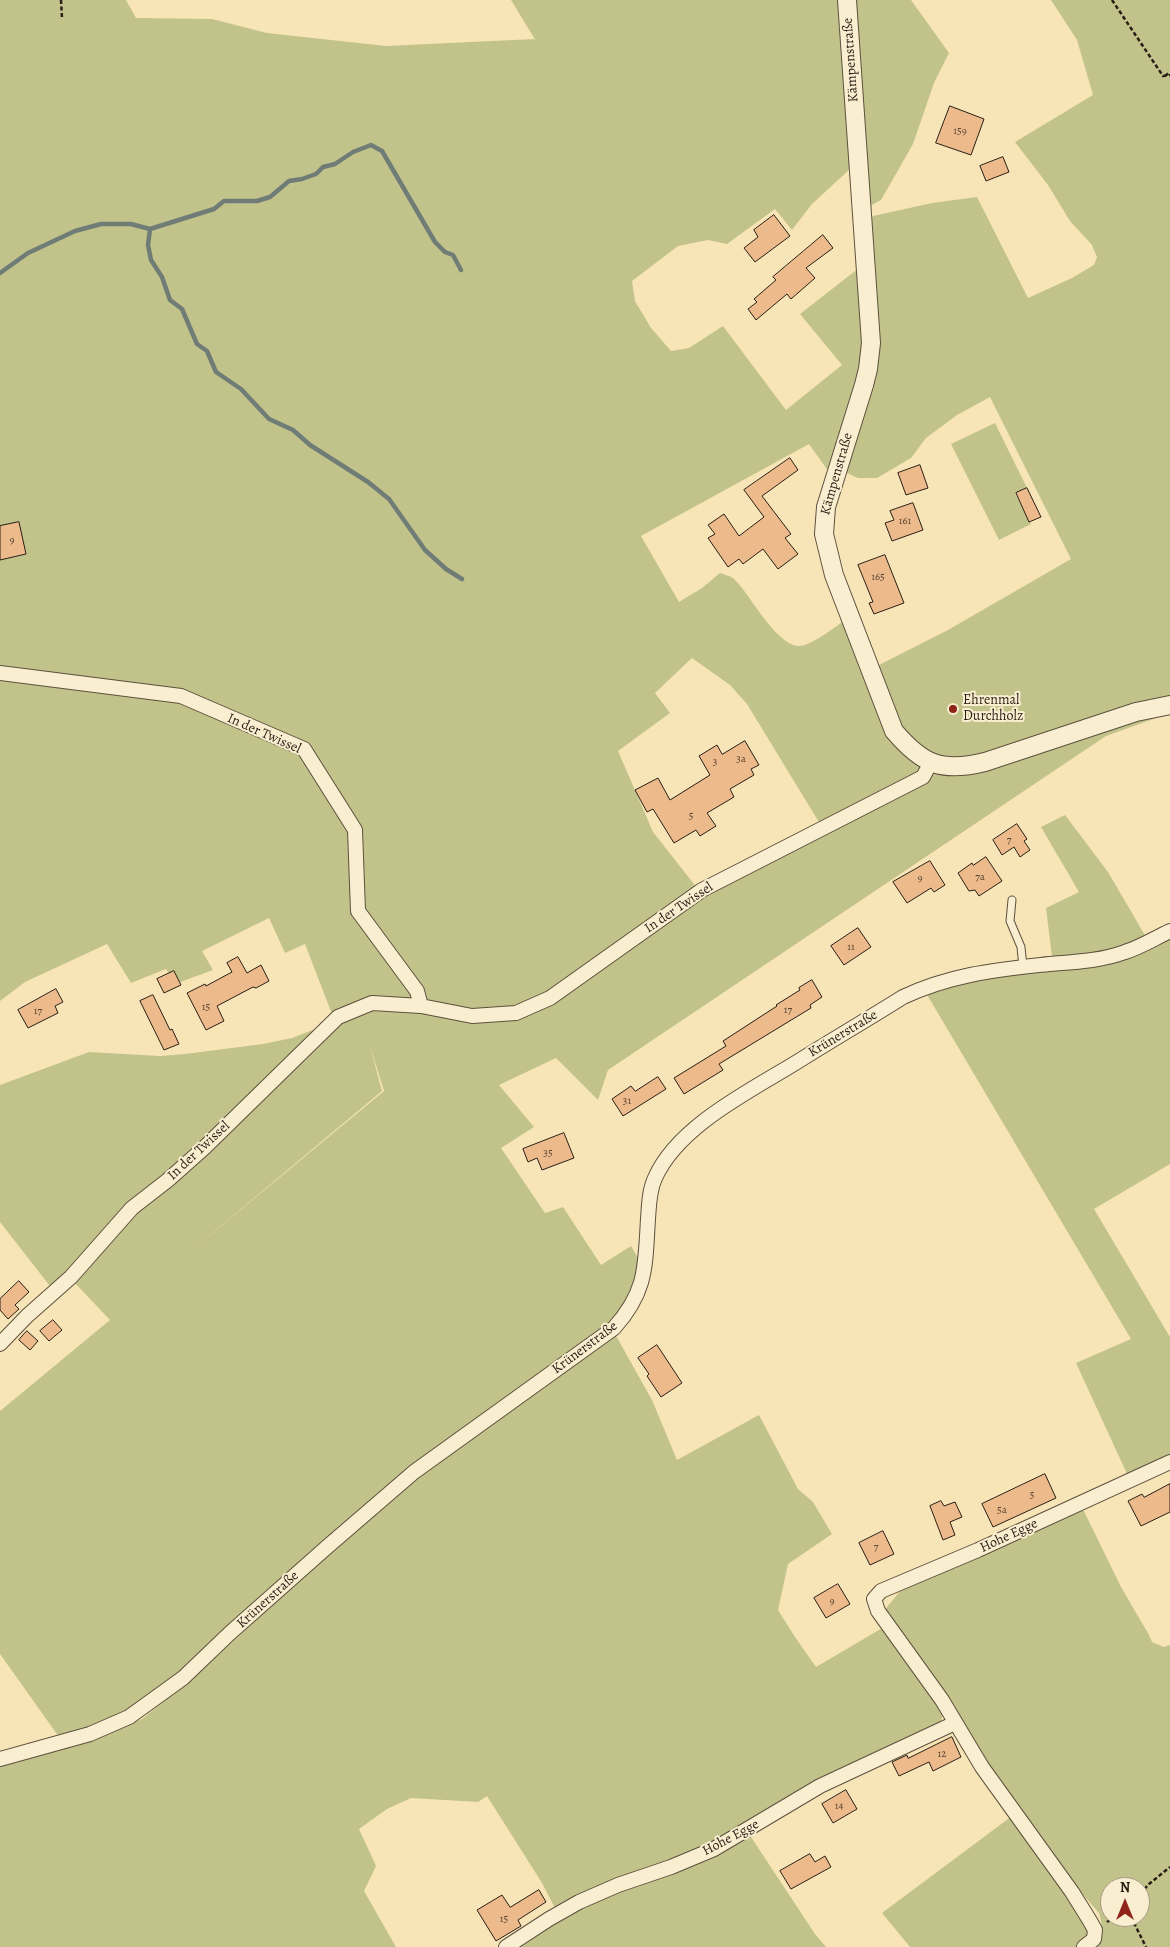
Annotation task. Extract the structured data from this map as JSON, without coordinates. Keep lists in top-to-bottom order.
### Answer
{
  "streets": {
    "street": [
      "Kämpenstraße",
      "In der Twissel",
      "Krünerstraße",
      "Hohe Egge"
    ]
  },
  "crossings": [
    ["Kämpenstraße", "In der Twissel"]
  ],
  "places": ["Ehrenmal Durchholz"],
  "house_numbers": [
    "159",
    "161",
    "9",
    "165",
    "3a",
    "3",
    "5",
    "7",
    "7a",
    "9",
    "11",
    "15",
    "17",
    "17",
    "31",
    "35",
    "5",
    "5a",
    "7",
    "9",
    "12",
    "14",
    "15"
  ],
  "north": "top"
}
